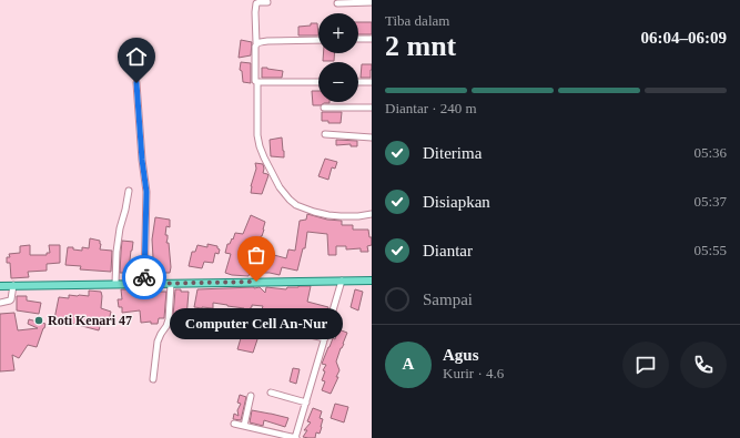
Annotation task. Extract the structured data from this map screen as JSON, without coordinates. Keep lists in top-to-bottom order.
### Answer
{
  "places": ["Computer Cell An-Nur", "Roti Kenari 47"],
  "page": {
    "heading": ["2 mnt", "Tiba dalam", "06:04–06:09"],
    "panel": ["Agus", "Kurir · 4.6"],
    "map_buttons": ["+", "−"],
    "bar": "Diantar · 240 m",
    "list": [
      ["Diterima", "05:36"],
      ["Disiapkan", "05:37"],
      ["Diantar", "05:55"],
      "Sampai"
    ],
    "bubble": "Computer Cell An-Nur",
    "round": "A"
  }
}
